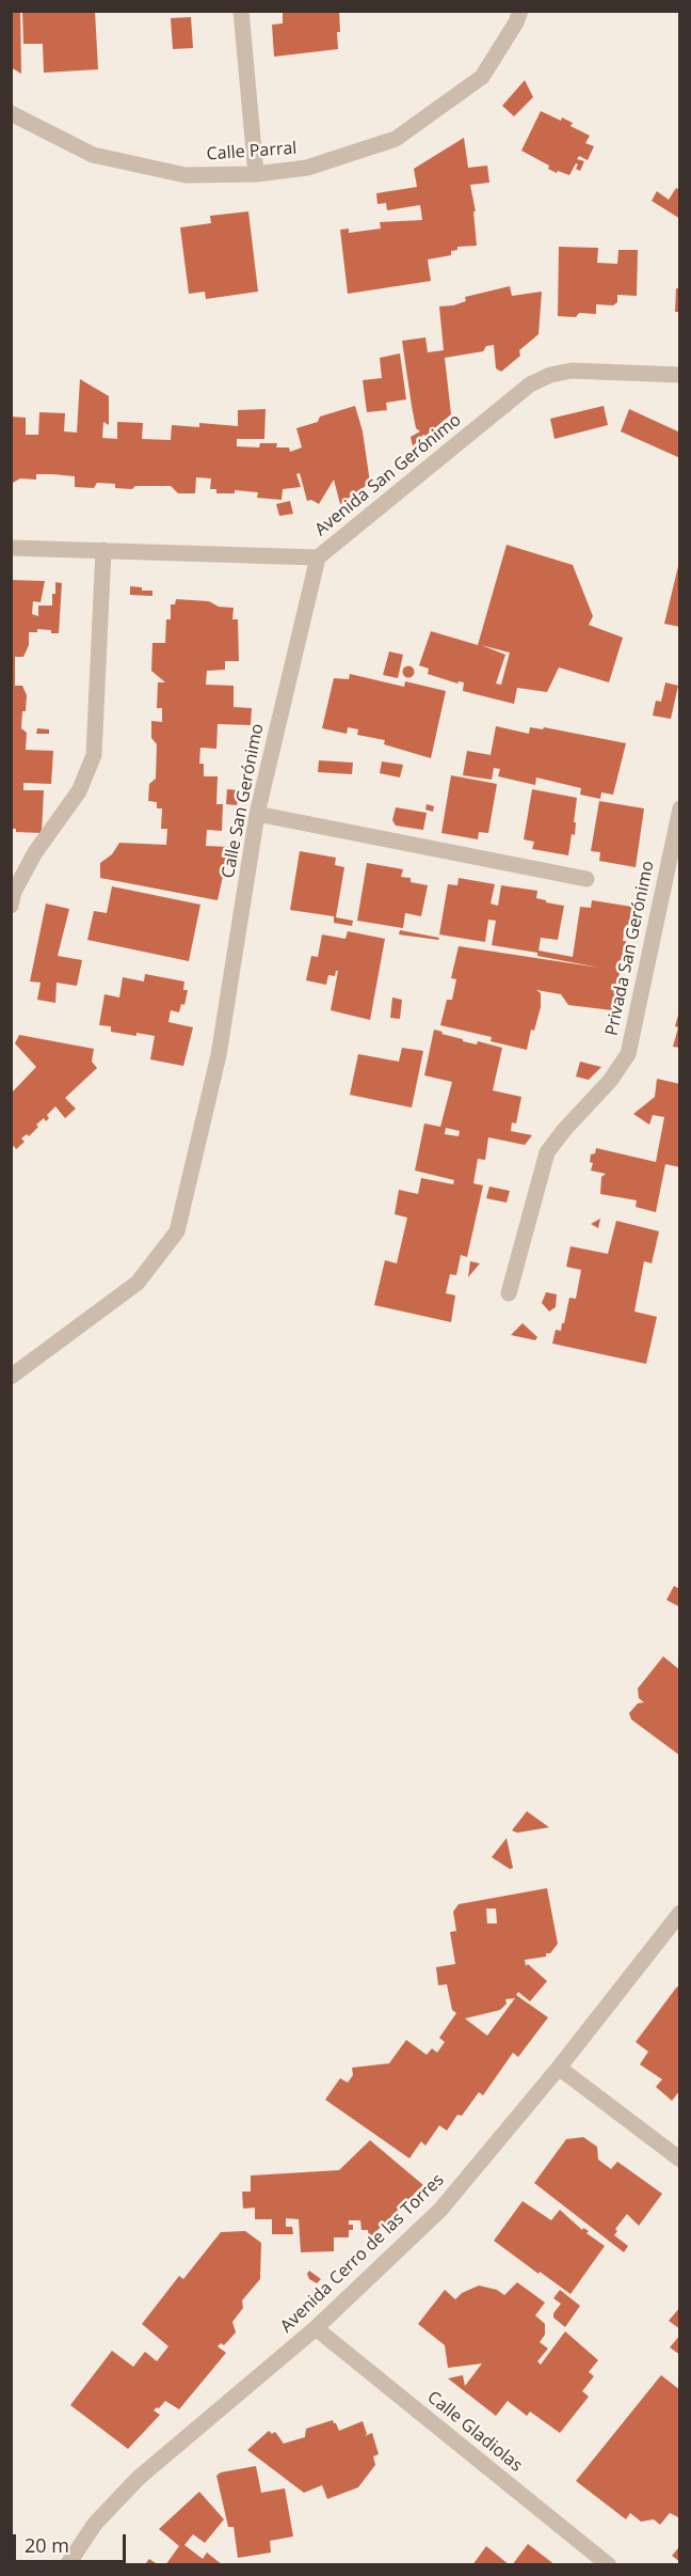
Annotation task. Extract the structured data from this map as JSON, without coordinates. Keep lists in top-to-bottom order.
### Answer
{
  "streets": {
    "street": [
      "Calle Parral",
      "Avenida San Gerónimo",
      "Calle San Gerónimo",
      "Privada San Gerónimo",
      "Avenida Cerro de las Torres",
      "Calle Gladiolas"
    ]
  },
  "crossings": [
    ["Avenida San Gerónimo", "Calle San Gerónimo"],
    ["Avenida Cerro de las Torres", "Calle Gladiolas"]
  ],
  "scale_bar": "20 m"
}
